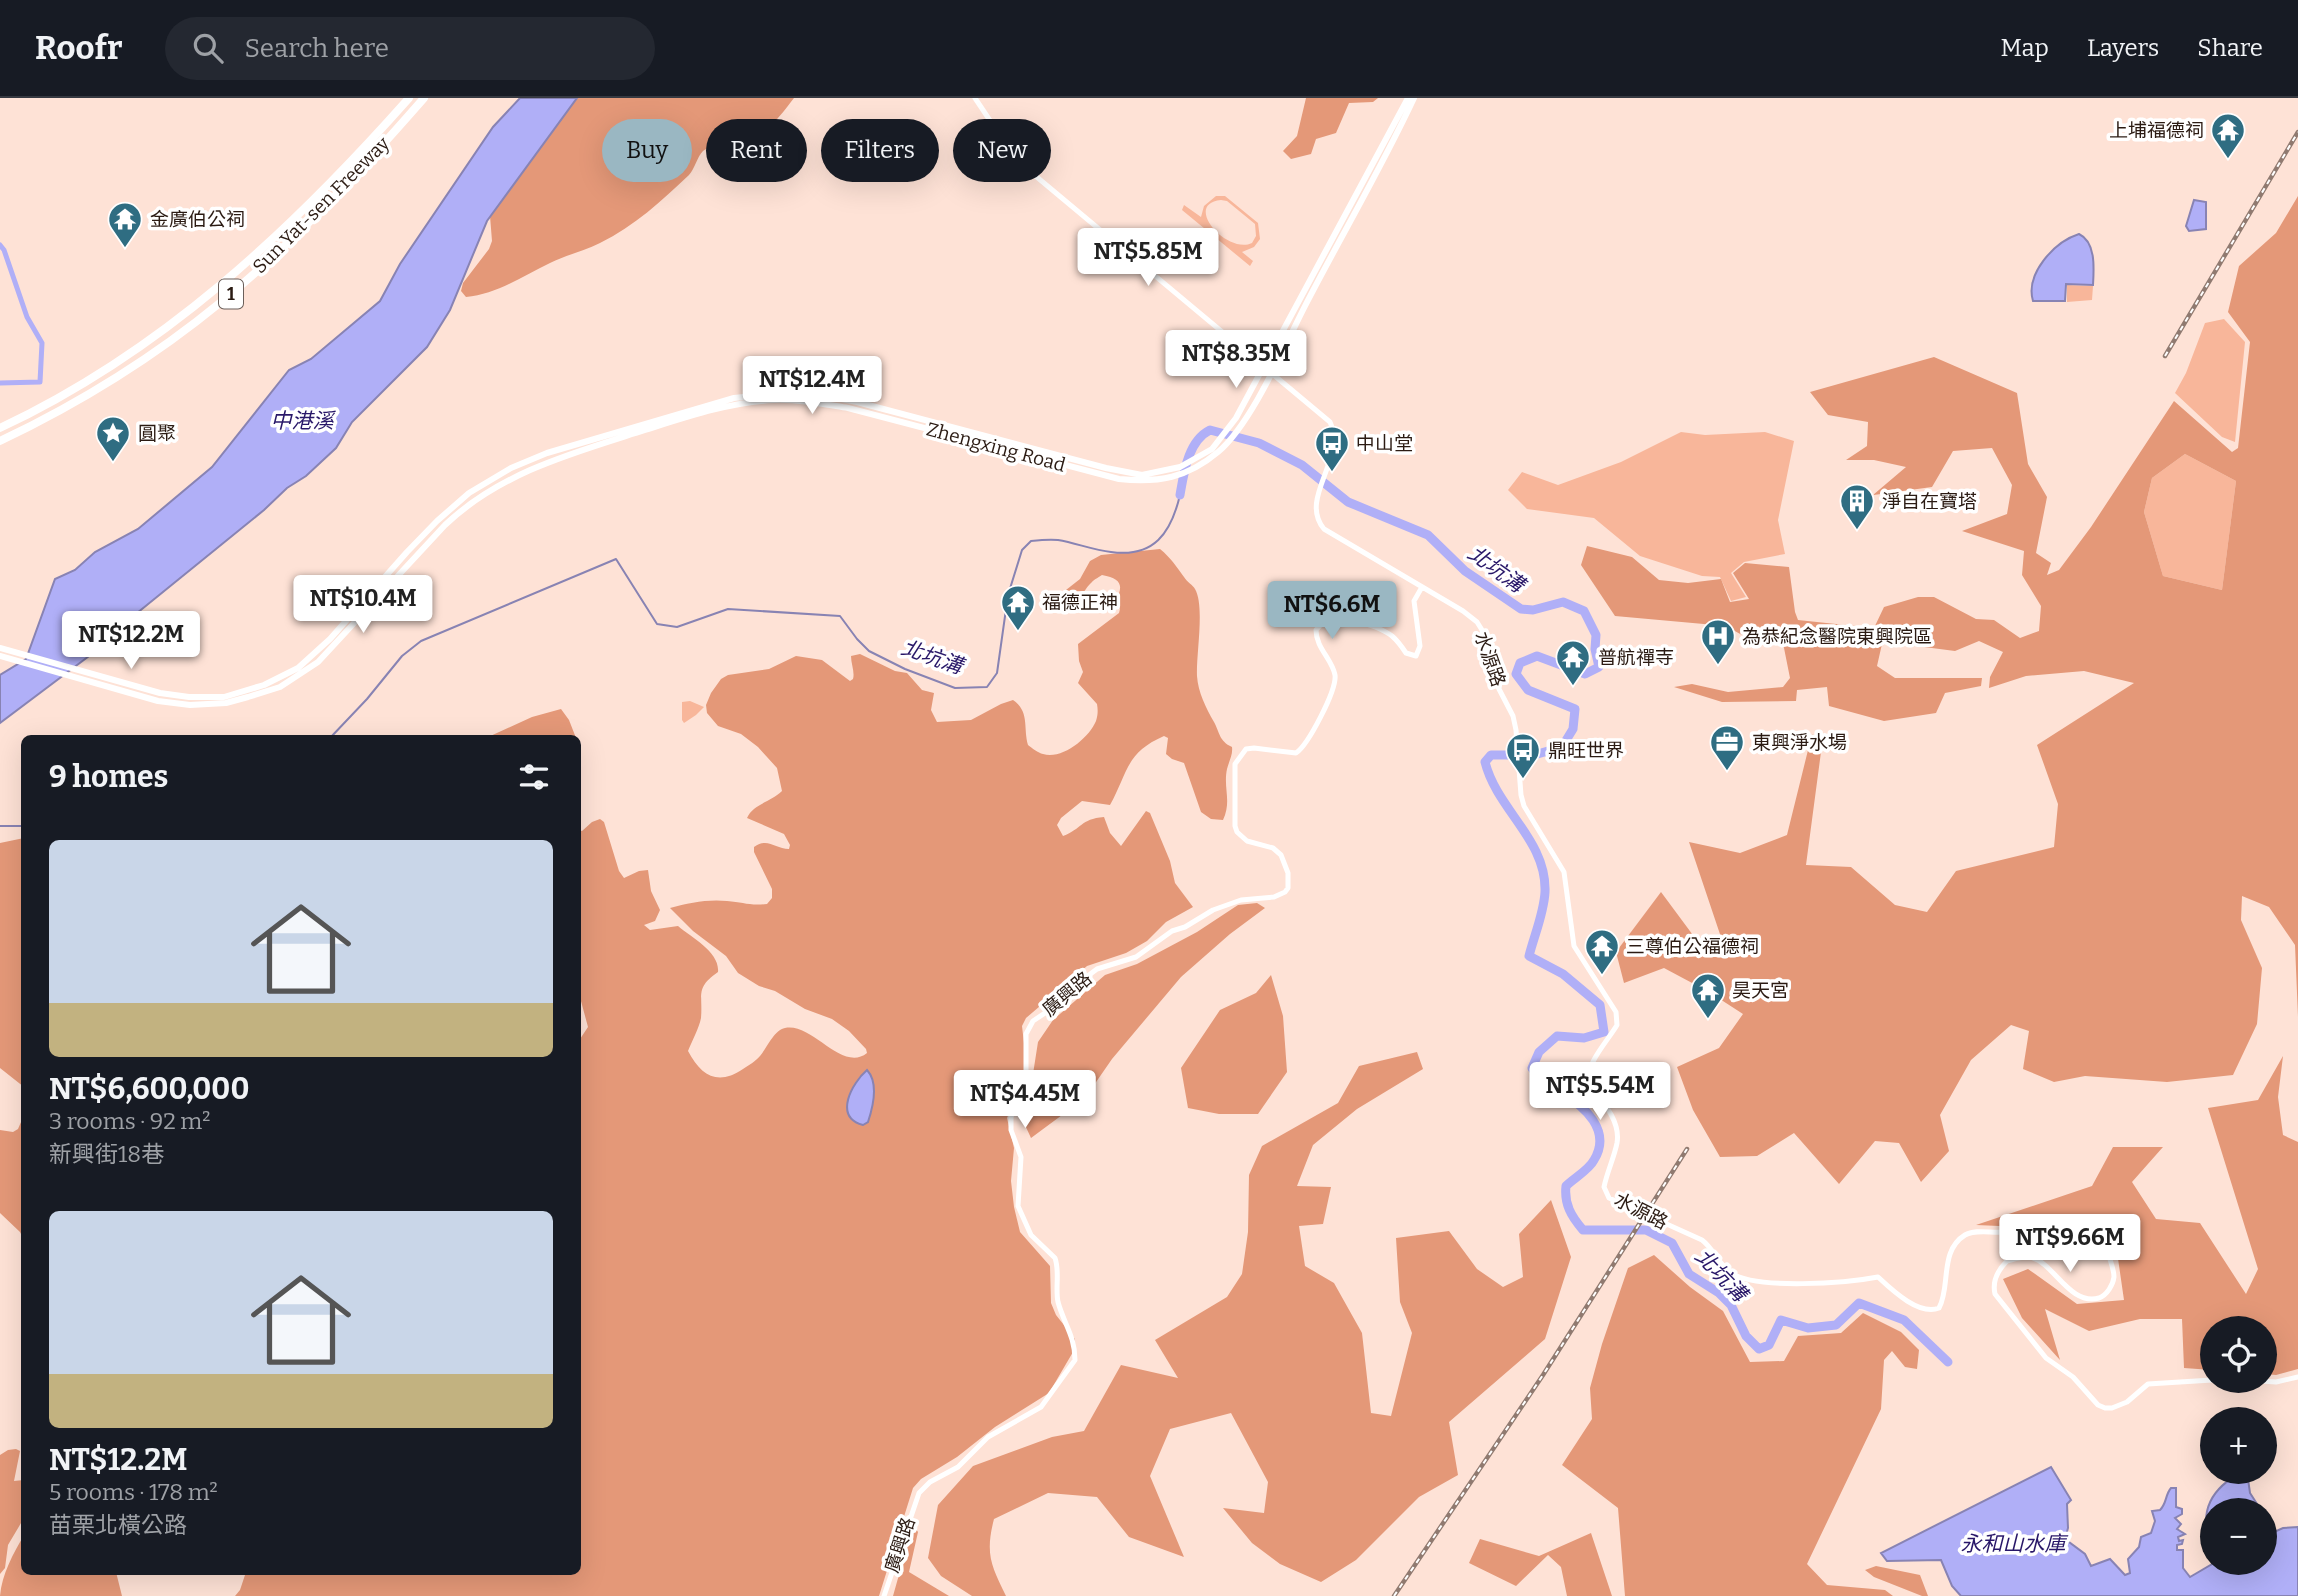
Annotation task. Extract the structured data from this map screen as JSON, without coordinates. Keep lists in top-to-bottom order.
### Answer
{
  "streets": {
    "highway": ["Sun Yat-sen Freeway", "1"],
    "main road": ["Zhengxing Road"],
    "street": ["水源路", "廣興路"]
  },
  "crossings": [
    ["Zhengxing Road", "水源路"],
    ["水源路", "廣興路"]
  ],
  "water": ["中港溪", "北坑溝", "永和山水庫"],
  "places": {
    "temple": [
      "上埔福德祠",
      "金廣伯公祠",
      "福德正神",
      "普航禪寺",
      "三尊伯公福德祠",
      "昊天宮"
    ],
    "place": ["圓聚"],
    "bus stop": ["中山堂", "鼎旺世界"],
    "building": ["淨自在寶塔"],
    "hospital": ["為恭紀念醫院東興院區"],
    "office": ["東興淨水場"]
  },
  "page": {
    "header": "Roofr",
    "search": "Search here",
    "nav": ["Map", "Layers", "Share"],
    "chip": [
      "Buy",
      "Rent",
      "Filters",
      "New"
    ],
    "price": [
      "NT$5.85M",
      "NT$8.35M",
      "NT$12.4M",
      "NT$10.4M",
      "NT$6.6M",
      "NT$12.2M",
      "NT$5.54M",
      "NT$4.45M",
      "NT$9.66M"
    ],
    "heading": "9 homes",
    "list": [
      {
        "name": "NT$6,600,000",
        "note": "3 rooms · 92 m² · 新興街18巷"
      },
      {
        "name": "NT$12.2M",
        "note": "5 rooms · 178 m² · 苗栗北橫公路"
      }
    ],
    "map_buttons": ["+", "−"]
  }
}
